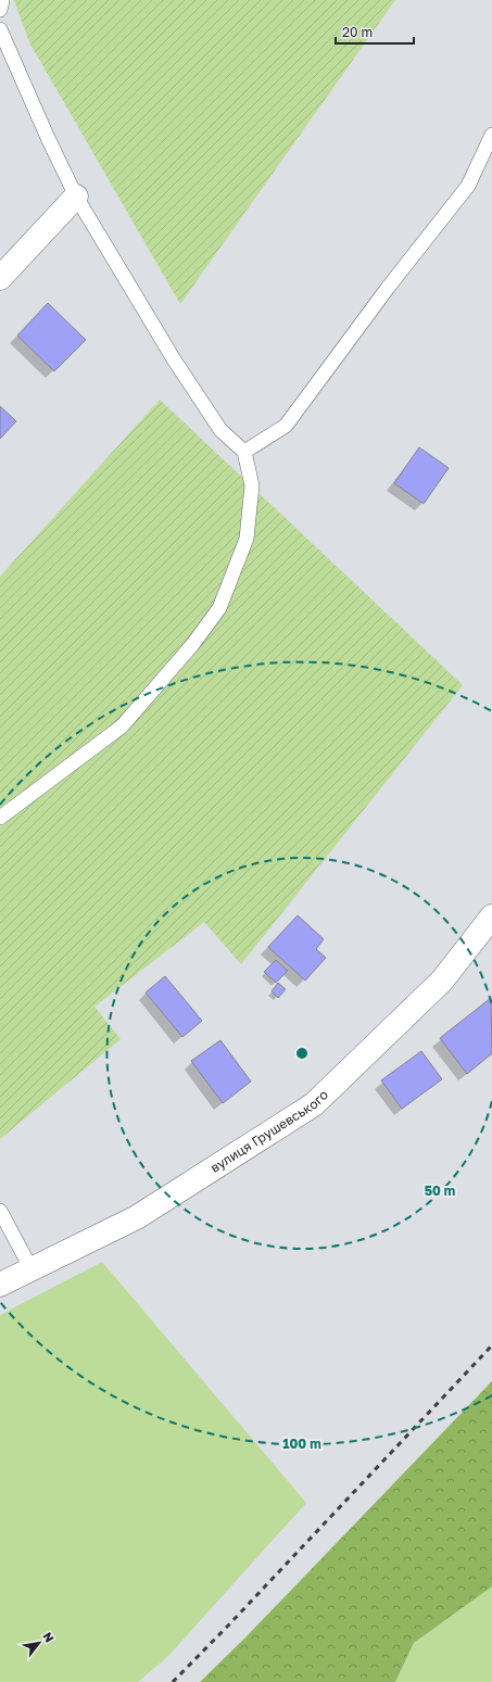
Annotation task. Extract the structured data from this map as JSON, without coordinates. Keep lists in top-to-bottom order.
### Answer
{
  "streets": {
    "street": ["вулиця Грушевського"]
  },
  "scale_bar": "20 m",
  "north": "top right",
  "rings": ["50 m", "100 m"]
}
